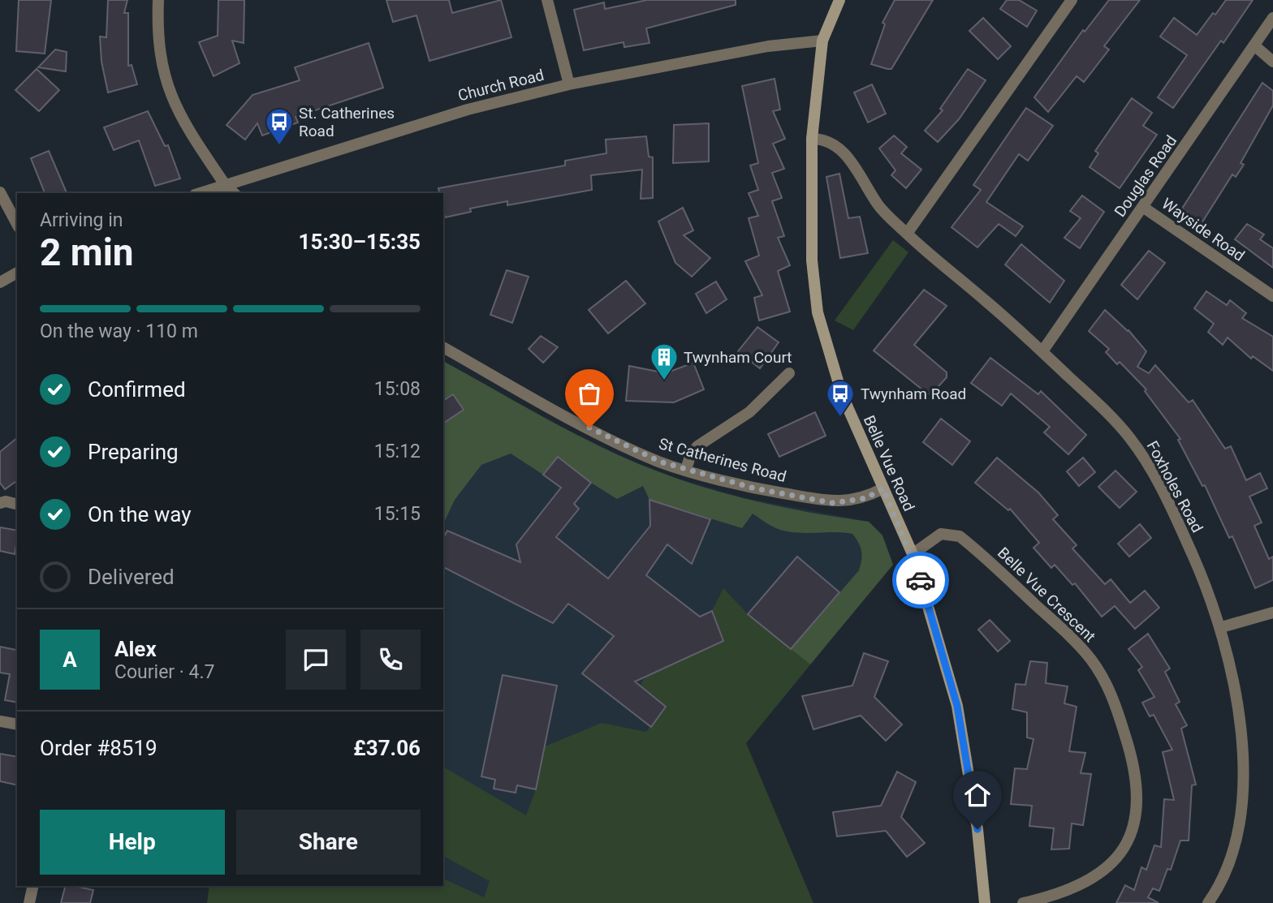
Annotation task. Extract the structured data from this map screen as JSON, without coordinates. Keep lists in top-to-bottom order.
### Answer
{
  "streets": {
    "main road": ["Belle Vue Road"],
    "street": [
      "Church Road",
      "Douglas Road",
      "Wayside Road",
      "St Catherines Road",
      "Foxholes Road",
      "Belle Vue Crescent"
    ]
  },
  "crossings": [
    ["Church Road", "Belle Vue Road"],
    ["Douglas Road", "Wayside Road"],
    ["Douglas Road", "Foxholes Road"],
    ["St Catherines Road", "Belle Vue Road"],
    ["Belle Vue Road", "Foxholes Road"],
    ["Belle Vue Road", "Belle Vue Crescent"]
  ],
  "places": {
    "bus stop": ["St. Catherines Road", "Twynham Road"],
    "building": ["Twynham Court"]
  },
  "page": {
    "heading": ["2 min", "Arriving in", "15:30–15:35"],
    "panel": [
      "Alex",
      "Courier · 4.7",
      "Order #8519",
      "£37.06"
    ],
    "bar": "On the way · 110 m",
    "list": [
      ["Confirmed", "15:08"],
      ["Preparing", "15:12"],
      ["On the way", "15:15"],
      "Delivered"
    ],
    "round": "A",
    "buttons": ["Help", "Share"]
  }
}
